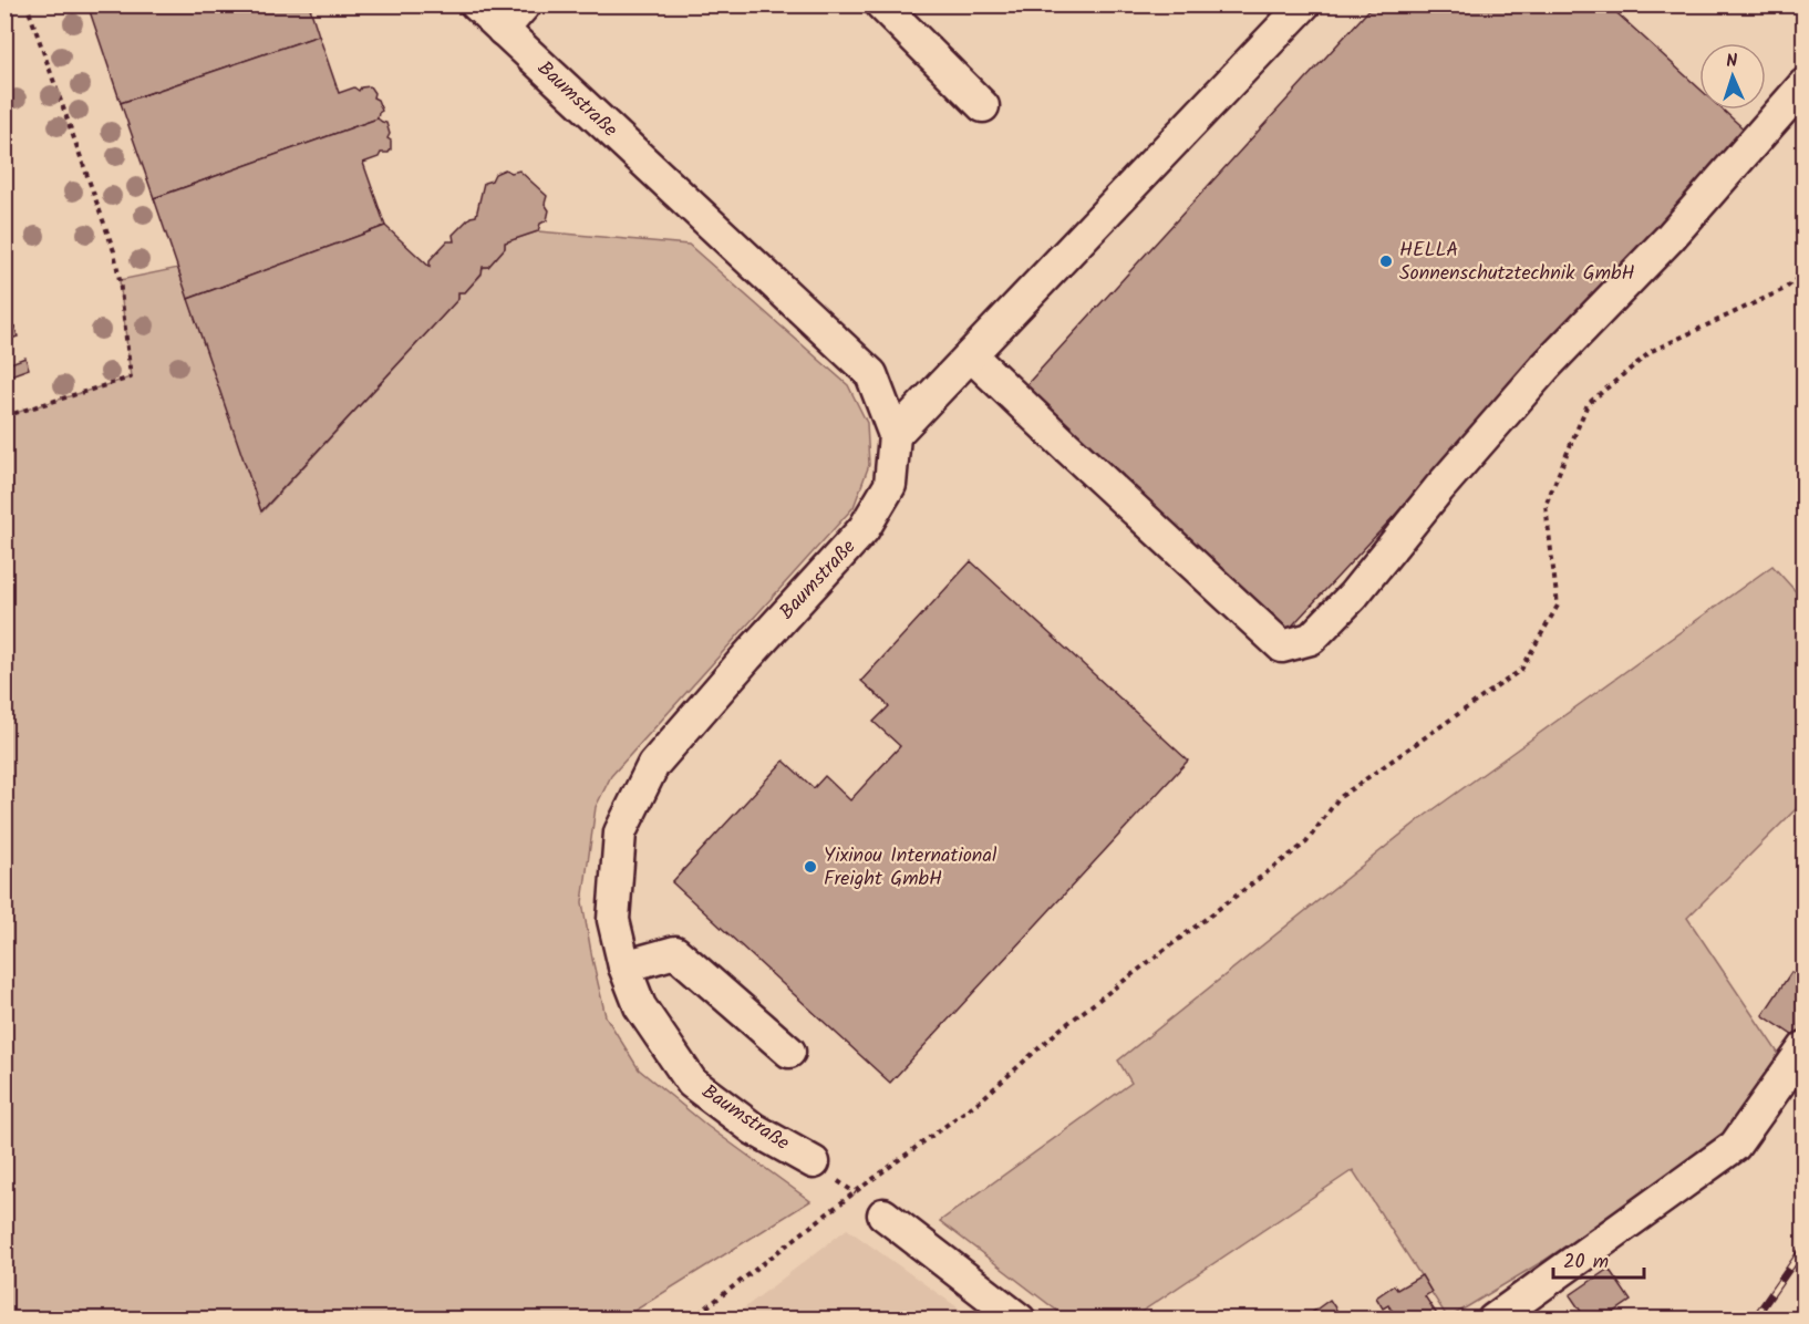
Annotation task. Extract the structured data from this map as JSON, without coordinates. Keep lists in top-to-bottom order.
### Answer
{
  "streets": {
    "street": ["Baumstraße"]
  },
  "places": ["HELLA Sonnenschutztechnik GmbH", "Yixinou International Freight GmbH"],
  "scale_bar": "20 m",
  "north": "top"
}
